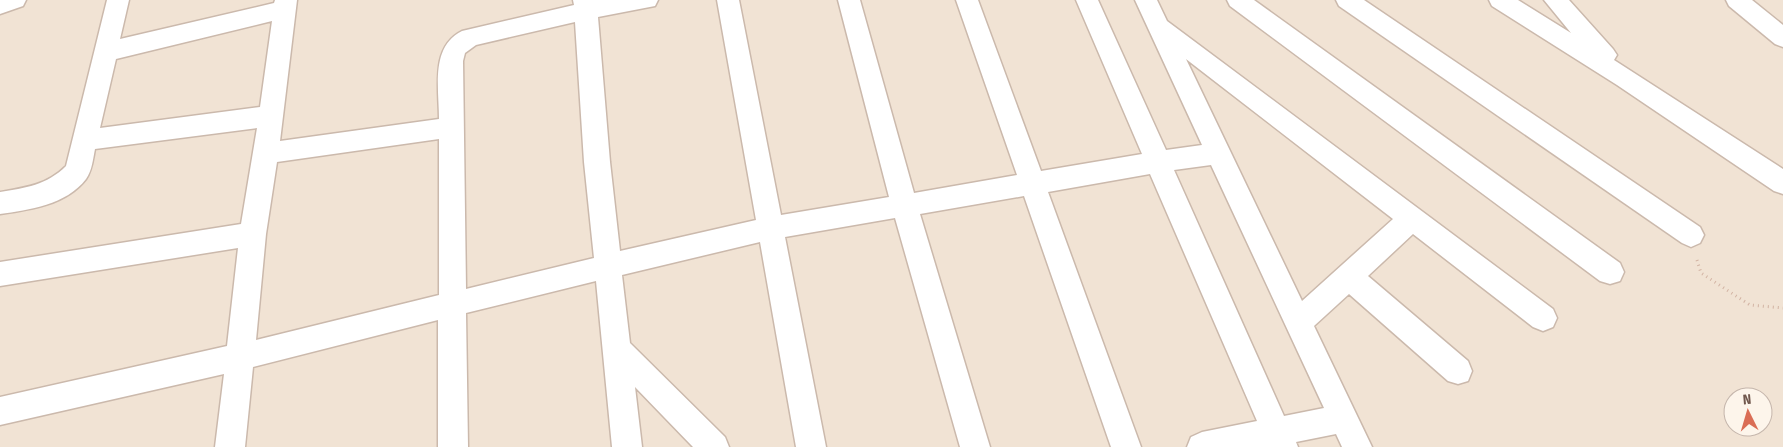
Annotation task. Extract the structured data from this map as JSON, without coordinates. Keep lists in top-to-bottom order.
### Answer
{
  "north": "top"
}
